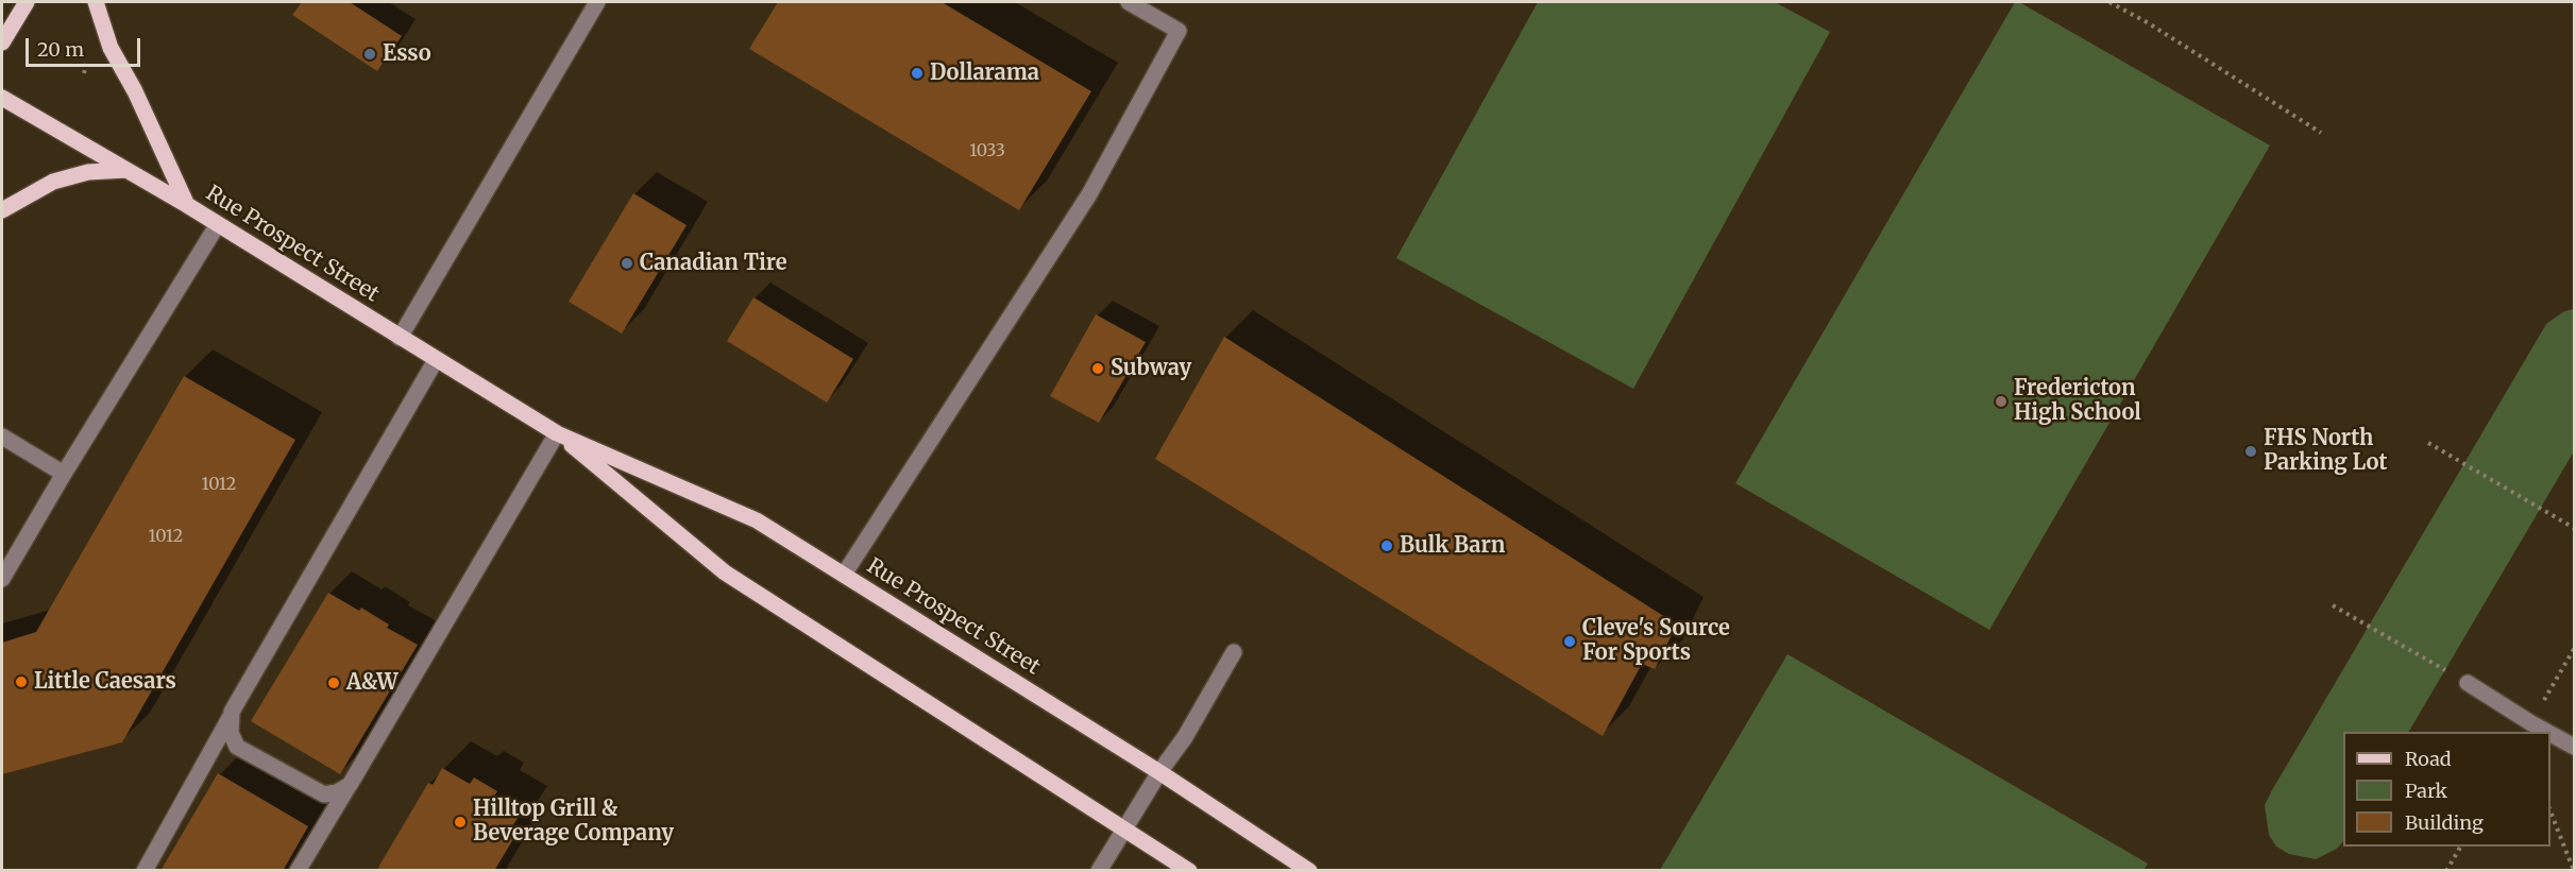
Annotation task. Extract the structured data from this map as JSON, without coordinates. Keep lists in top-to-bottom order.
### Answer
{
  "streets": {
    "main road": ["Rue Prospect Street"]
  },
  "places": [
    "Esso",
    "Dollarama",
    "Canadian Tire",
    "Subway",
    "Fredericton High School",
    "FHS North Parking Lot",
    "Bulk Barn",
    "Cleve's Source For Sports",
    "Little Caesars",
    "A&W",
    "Hilltop Grill & Beverage Company"
  ],
  "house_numbers": ["1033", "1012", "1012"],
  "legend": ["Road", "Park", "Building"],
  "scale_bar": "20 m"
}
